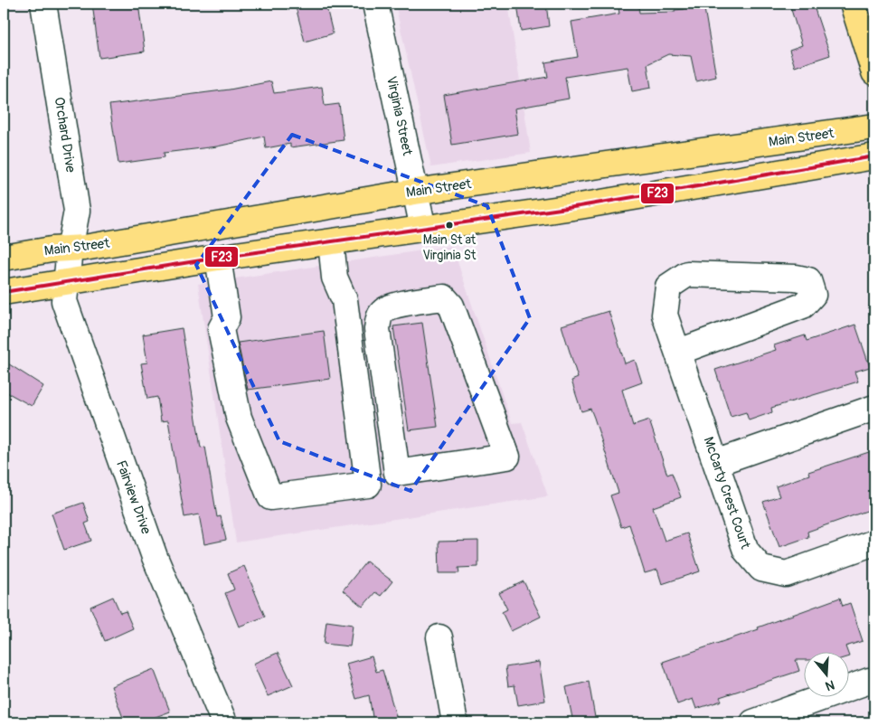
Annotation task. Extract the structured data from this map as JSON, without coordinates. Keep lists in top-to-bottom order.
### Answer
{
  "streets": {
    "main road": ["Main Street"],
    "street": [
      "Virginia Street",
      "Orchard Drive",
      "McCarty Crest Court",
      "Fairview Drive"
    ]
  },
  "crossings": [
    ["Virginia Street", "Main Street"],
    ["Orchard Drive", "Main Street"],
    ["Orchard Drive", "Fairview Drive"],
    ["Main Street", "Fairview Drive"]
  ],
  "places": ["Main St at Virginia St"],
  "lines": ["transit line F23"],
  "north": "bottom"
}
